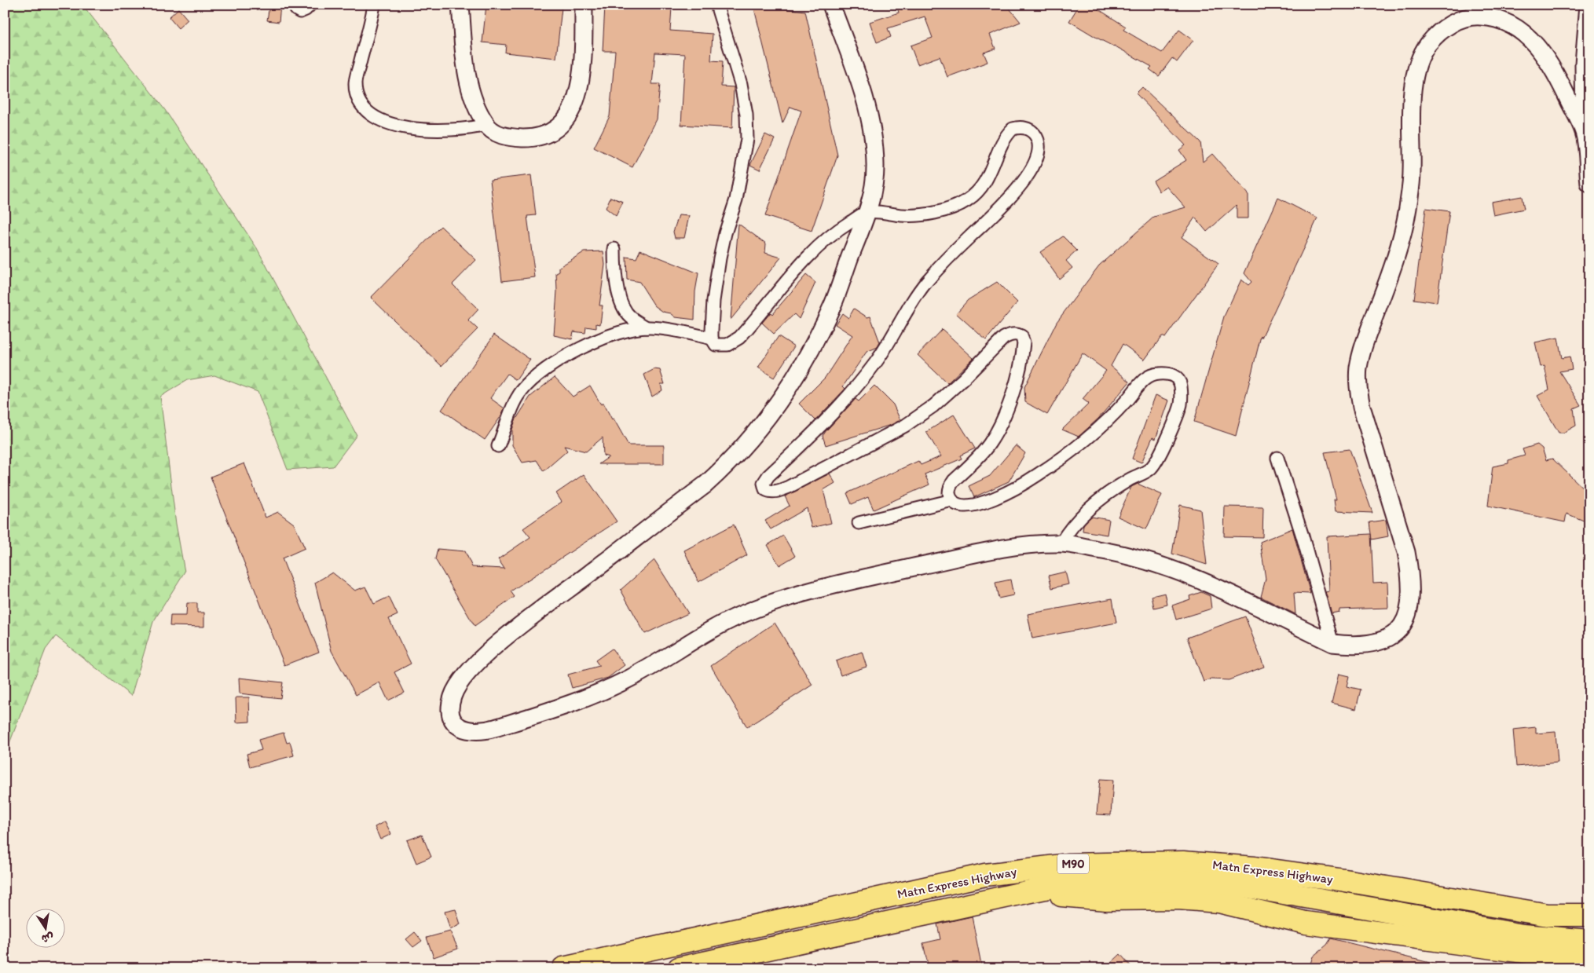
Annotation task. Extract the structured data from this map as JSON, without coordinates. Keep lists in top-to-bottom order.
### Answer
{
  "streets": {
    "highway": ["M90", "Matn Express Highway"]
  },
  "north": "bottom"
}
